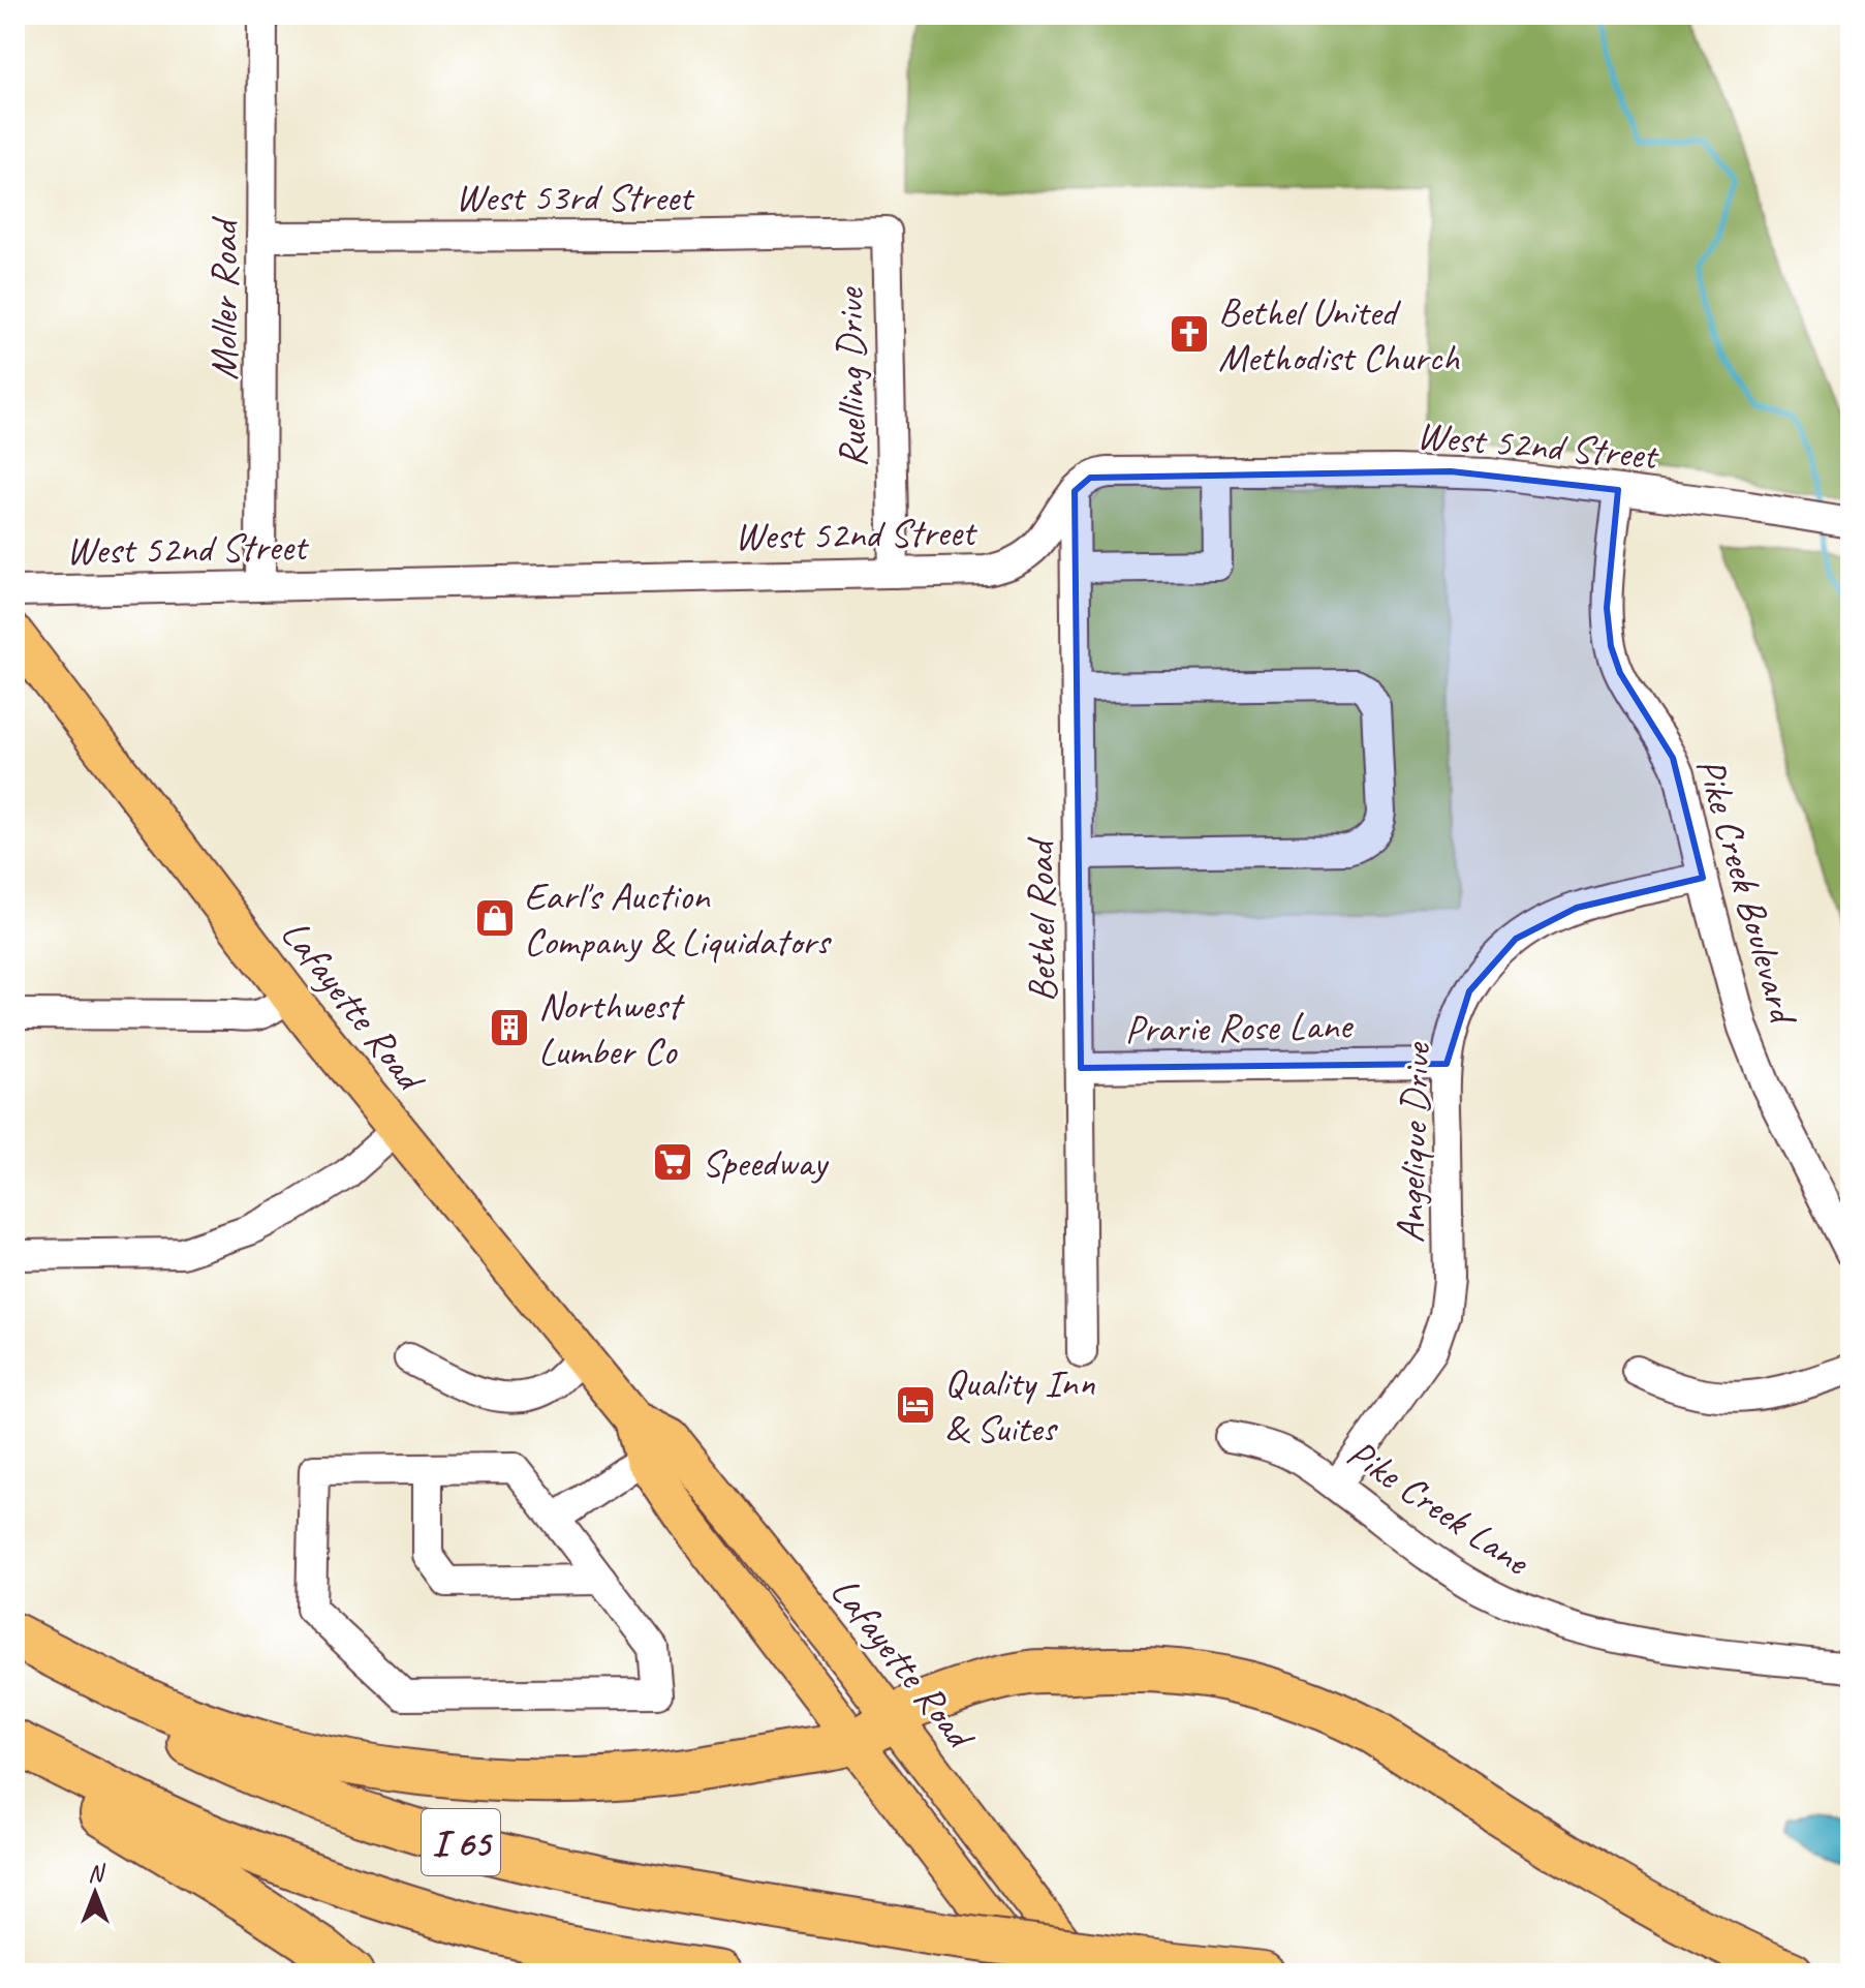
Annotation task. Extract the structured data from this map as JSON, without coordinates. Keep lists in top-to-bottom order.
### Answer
{
  "streets": {
    "highway": ["I 65"],
    "main road": ["Lafayette Road"],
    "street": [
      "West 53rd Street",
      "Moller Road",
      "Ruelling Drive",
      "West 52nd Street",
      "Pike Creek Boulevard",
      "Bethel Road",
      "Prarie Rose Lane",
      "Angelique Drive",
      "Pike Creek Lane"
    ]
  },
  "crossings": [
    ["West 53rd Street", "Moller Road"],
    ["West 53rd Street", "Ruelling Drive"],
    ["Moller Road", "West 52nd Street"],
    ["Ruelling Drive", "West 52nd Street"],
    ["West 52nd Street", "Pike Creek Boulevard"],
    ["West 52nd Street", "Bethel Road"],
    ["Pike Creek Boulevard", "Angelique Drive"],
    ["Bethel Road", "Prarie Rose Lane"],
    ["Prarie Rose Lane", "Angelique Drive"],
    ["Angelique Drive", "Pike Creek Lane"]
  ],
  "places": {
    "church": ["Bethel United Methodist Church"],
    "shop": ["Earl's Auction Company & Liquidators"],
    "building": ["Northwest Lumber Co"],
    "supermarket": ["Speedway"],
    "hotel": ["Quality Inn & Suites"]
  },
  "north": "top"
}
